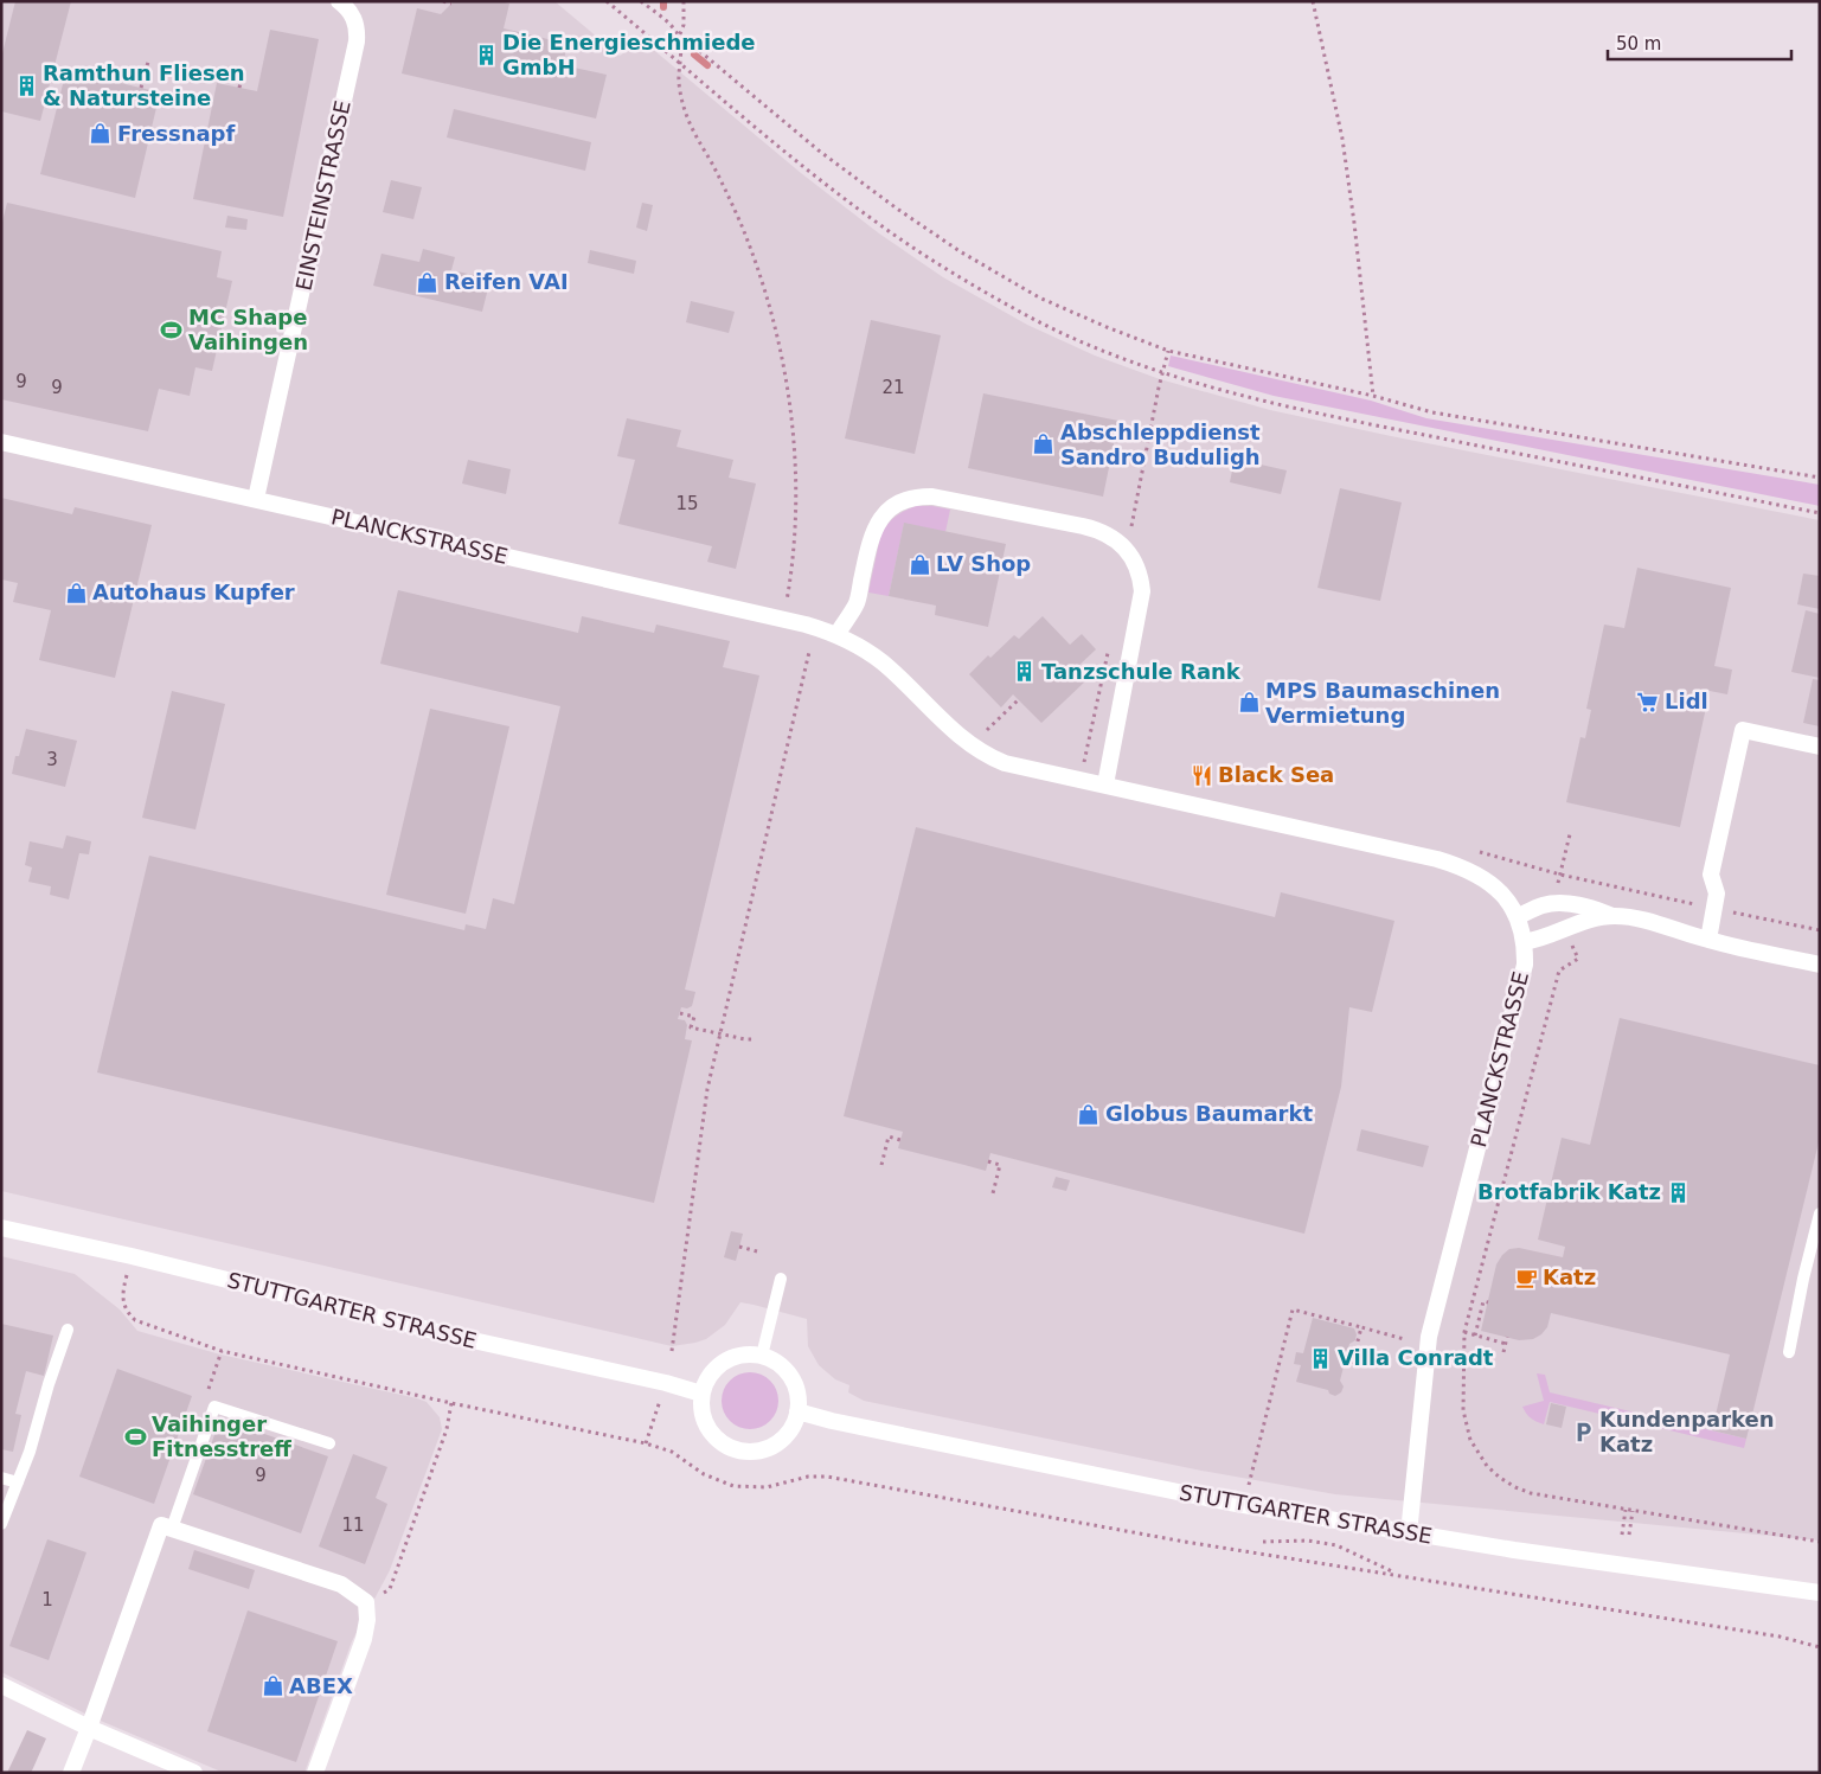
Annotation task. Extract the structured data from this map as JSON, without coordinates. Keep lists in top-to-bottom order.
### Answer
{
  "streets": {
    "street": ["EINSTEINSTRASSE", "PLANCKSTRASSE", "STUTTGARTER STRASSE"]
  },
  "crossings": [
    ["EINSTEINSTRASSE", "PLANCKSTRASSE"],
    ["PLANCKSTRASSE", "STUTTGARTER STRASSE"]
  ],
  "places": {
    "building": [
      "Die Energieschmiede GmbH",
      "Ramthun Fliesen & Natursteine",
      "Tanzschule Rank",
      "Brotfabrik Katz",
      "Villa Conradt"
    ],
    "shop": [
      "Fressnapf",
      "Reifen VAI",
      "Abschleppdienst Sandro Buduligh",
      "LV Shop",
      "Autohaus Kupfer",
      "MPS Baumaschinen Vermietung",
      "Globus Baumarkt",
      "ABEX"
    ],
    "sports": ["MC Shape Vaihingen", "Vaihinger Fitnesstreff"],
    "supermarket": ["Lidl"],
    "restaurant": ["Black Sea"],
    "cafe": ["Katz"],
    "parking": ["Kundenparken Katz"]
  },
  "house_numbers": [
    "9",
    "9",
    "21",
    "15",
    "3",
    "9",
    "11",
    "1"
  ],
  "scale_bar": "50 m"
}
